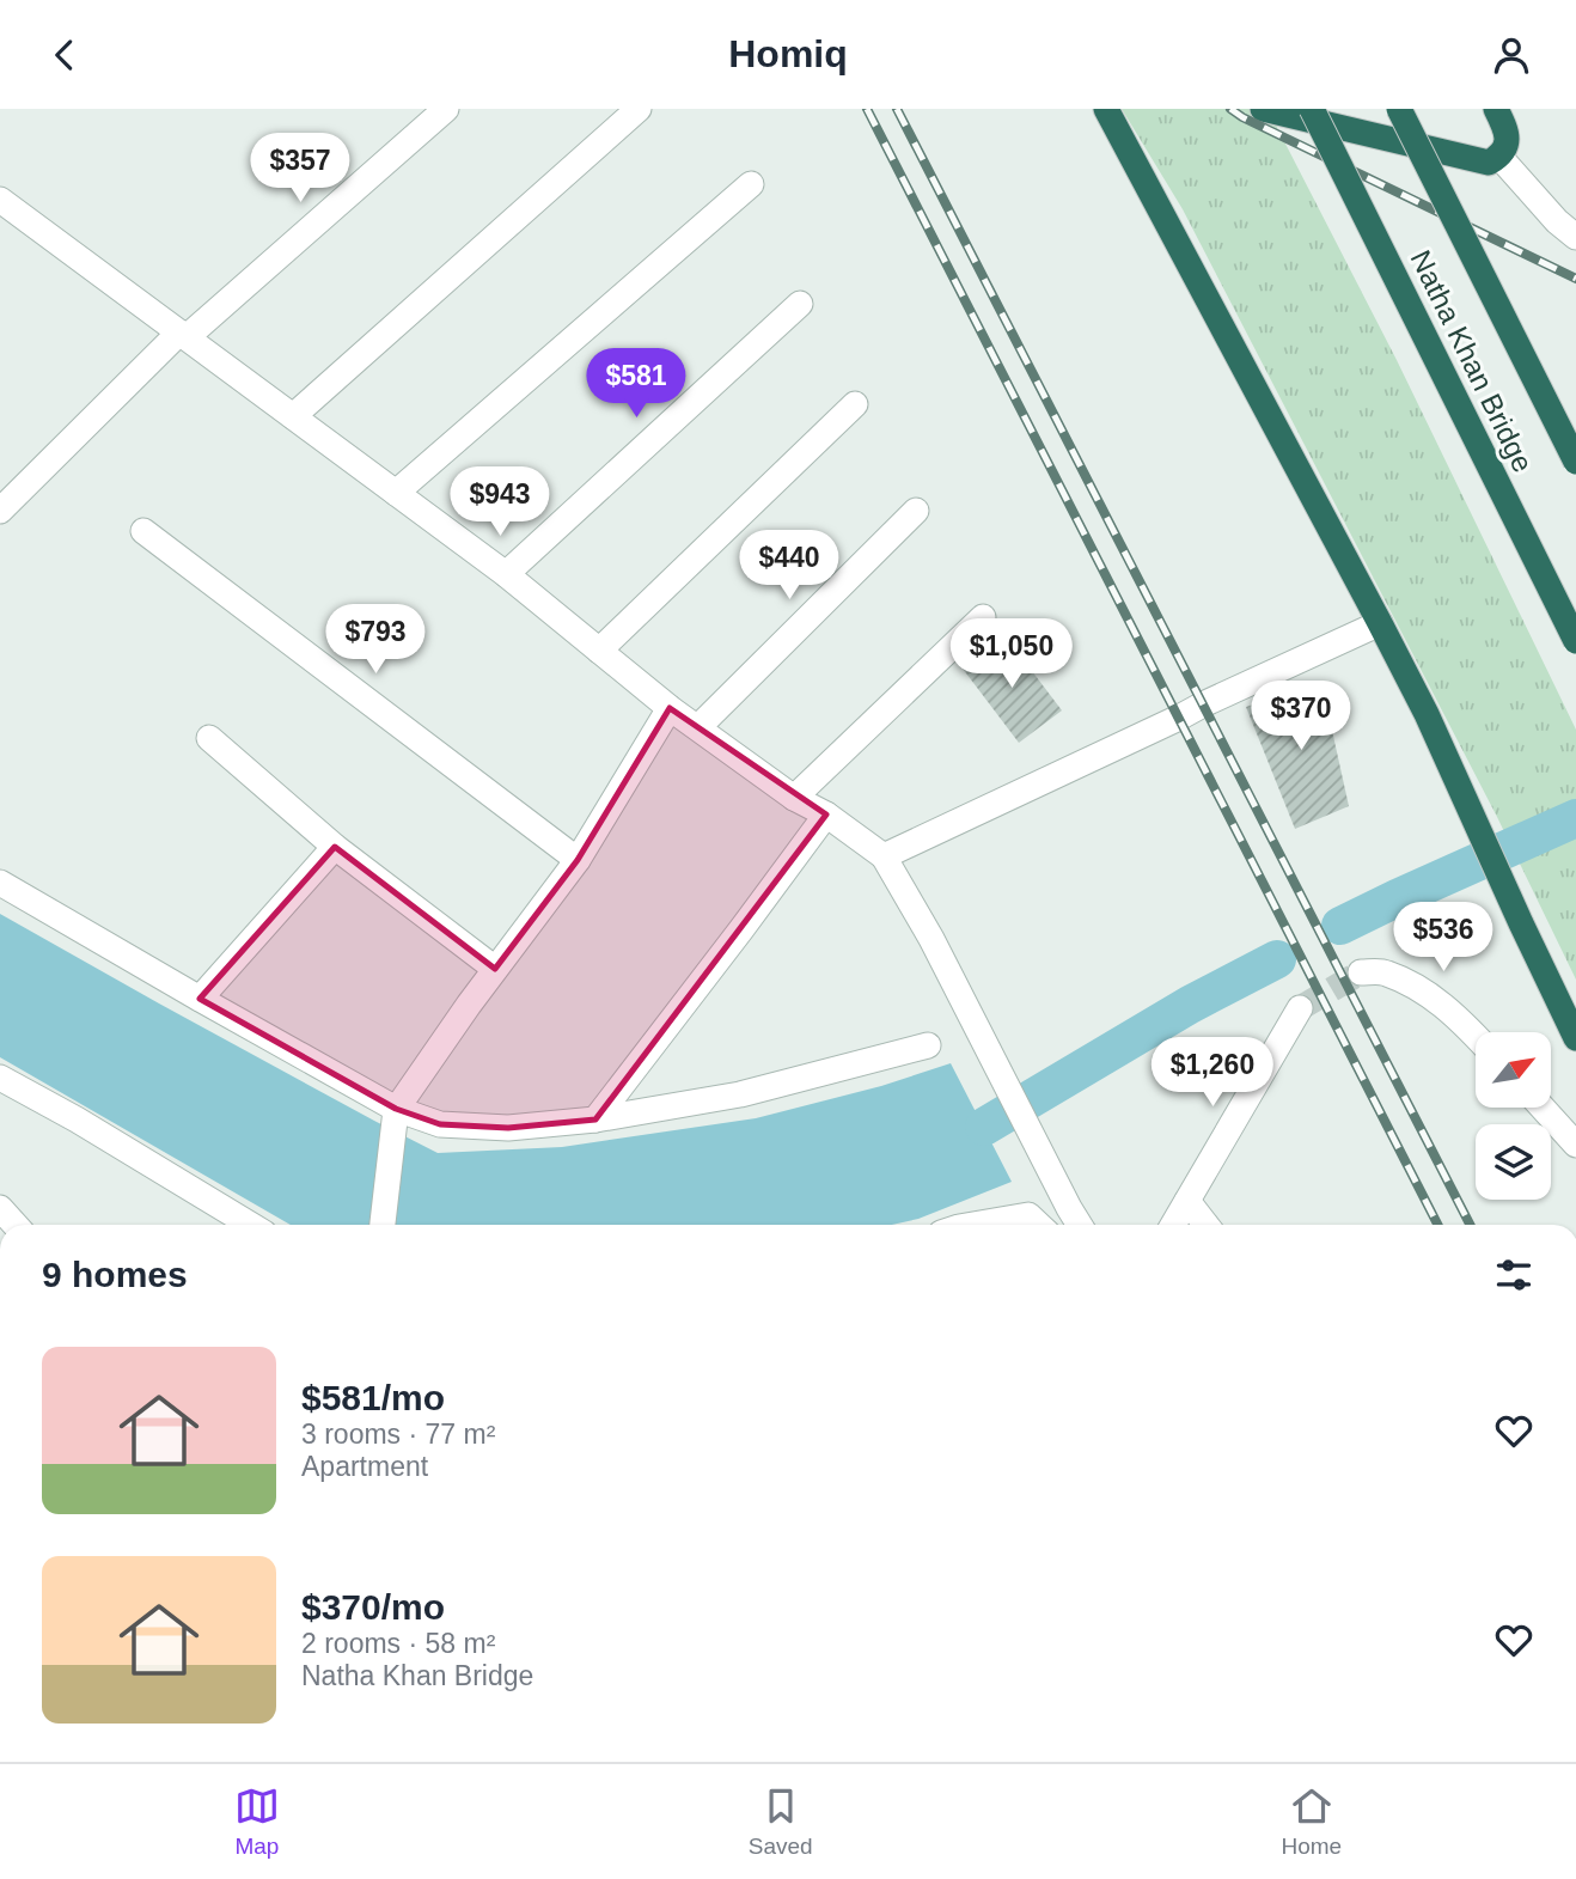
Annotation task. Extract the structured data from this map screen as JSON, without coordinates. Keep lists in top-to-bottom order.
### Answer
{
  "streets": {
    "highway": ["Natha Khan Bridge"]
  },
  "north": "top right",
  "page": {
    "header": "Homiq",
    "price": [
      "$357",
      "$581",
      "$943",
      "$440",
      "$793",
      "$1,050",
      "$370",
      "$536",
      "$1,260"
    ],
    "heading": "9 homes",
    "list": [
      {
        "name": "$581/mo",
        "note": "3 rooms · 77 m² · Apartment"
      },
      {
        "name": "$370/mo",
        "note": "2 rooms · 58 m² · Natha Khan Bridge"
      }
    ],
    "tabs": ["Map", "Saved", "Home"]
  }
}
